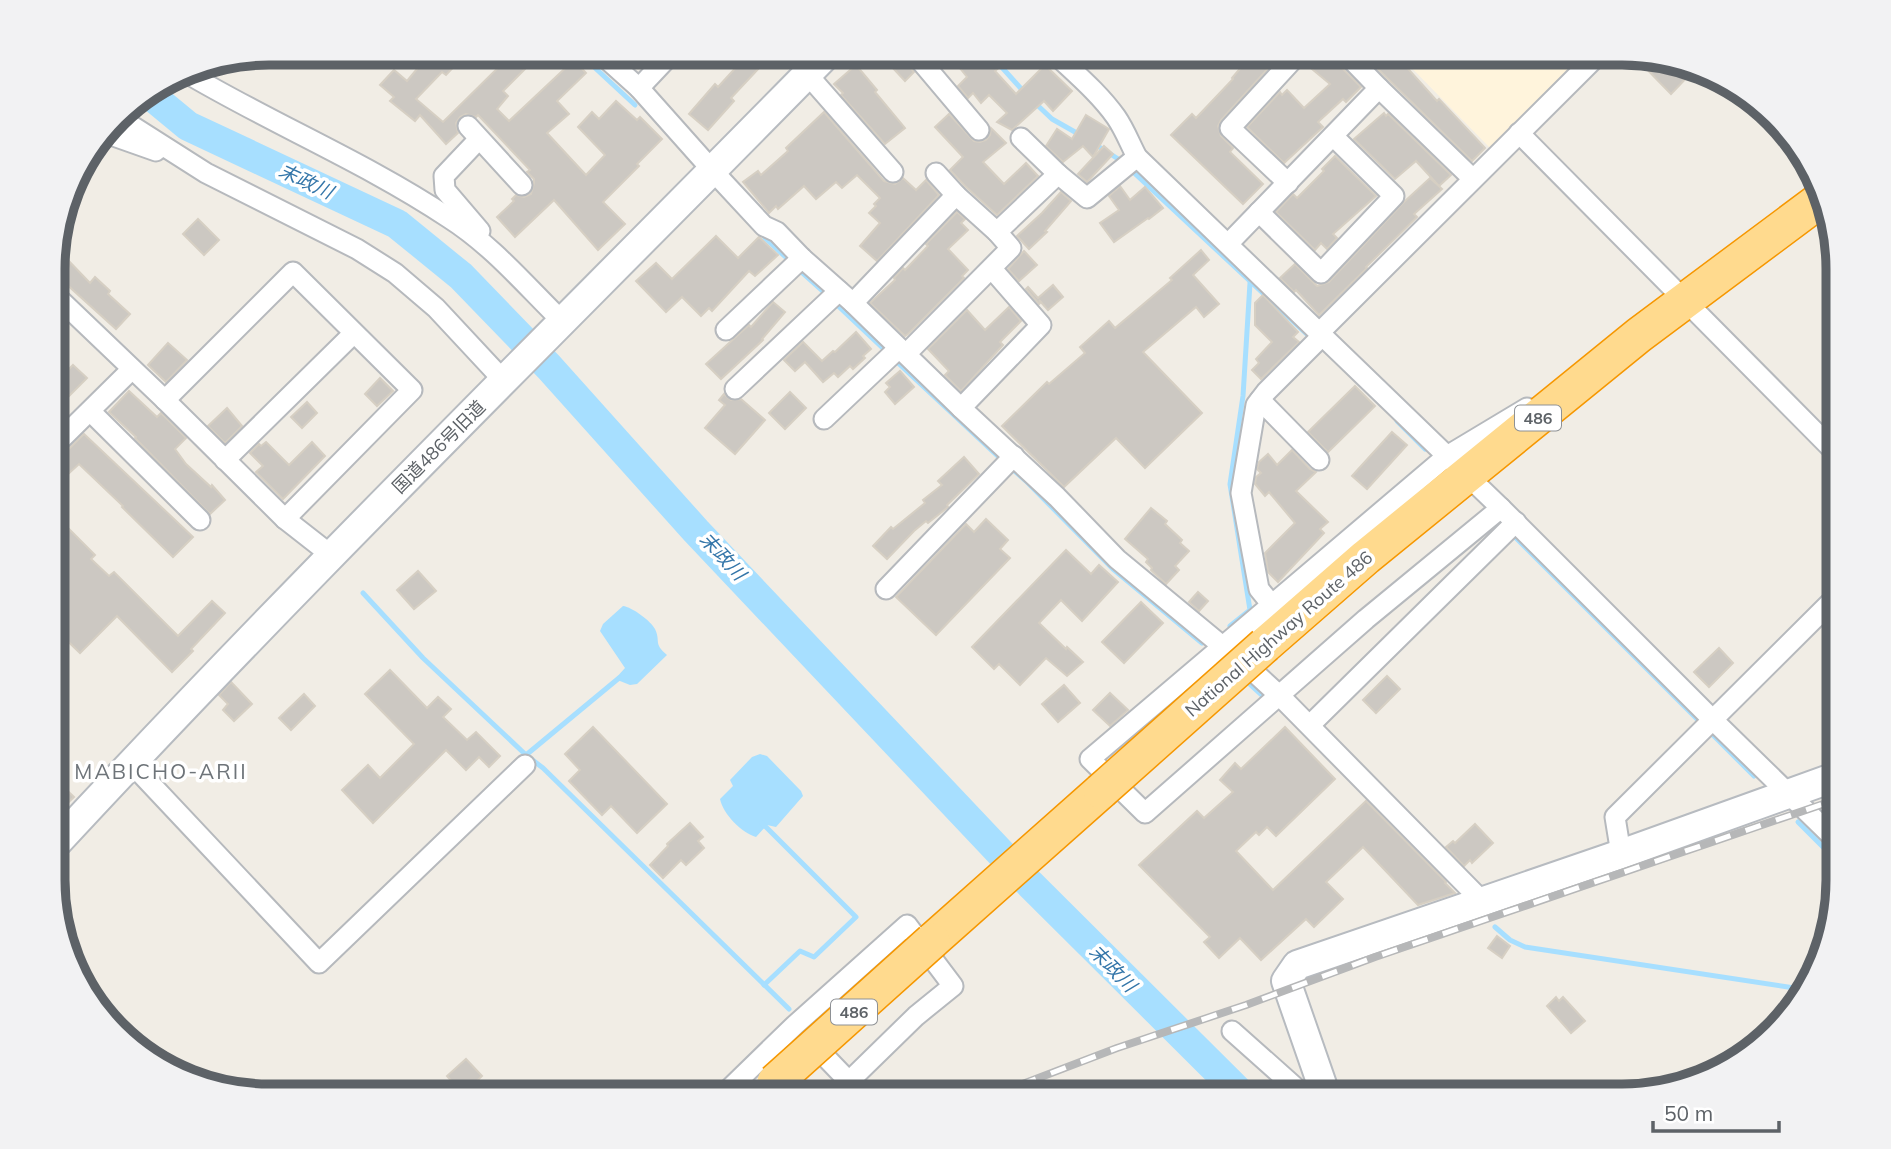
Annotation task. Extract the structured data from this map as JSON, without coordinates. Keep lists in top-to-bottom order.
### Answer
{
  "streets": {
    "highway": ["486", "National Highway Route 486"],
    "street": ["国道486号旧道"]
  },
  "districts": ["MABICHO-ARII"],
  "water": ["末政川"],
  "scale_bar": "50 m"
}
